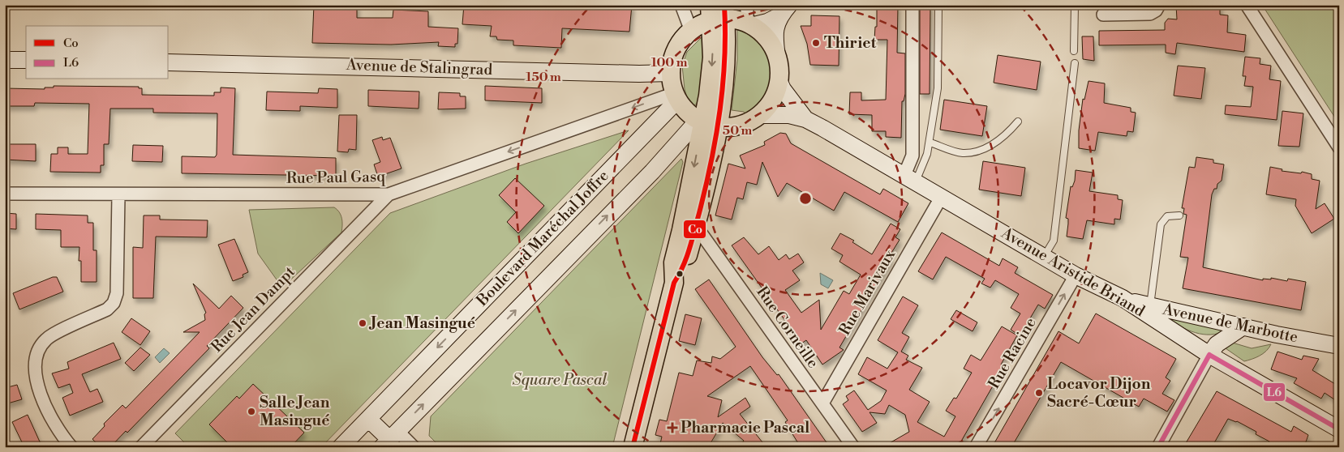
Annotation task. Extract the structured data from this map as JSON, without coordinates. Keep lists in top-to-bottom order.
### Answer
{
  "streets": {
    "main road": [
      "Avenue de Stalingrad",
      "Boulevard Maréchal Joffre",
      "Avenue Aristide Briand",
      "Avenue de Marbotte"
    ],
    "street": [
      "Rue Paul Gasq",
      "Rue Marivaux",
      "Rue Jean Dampt",
      "Rue Corneille",
      "Rue Racine"
    ]
  },
  "crossings": [
    ["Rue Paul Gasq", "Boulevard Maréchal Joffre"],
    ["Rue Paul Gasq", "Rue Jean Dampt"],
    ["Avenue Aristide Briand", "Rue Marivaux"],
    ["Avenue Aristide Briand", "Avenue de Marbotte"],
    ["Avenue Aristide Briand", "Rue Racine"],
    ["Rue Marivaux", "Rue Corneille"]
  ],
  "one_way": ["Rue Paul Gasq", "Rue Racine"],
  "parks": ["Square Pascal"],
  "places": {
    "other": [
      "Thiriet",
      "Jean Masingué",
      "Locavor Dijon Sacré-Cœur",
      "Salle Jean Masingué"
    ],
    "health": ["Pharmacie Pascal"]
  },
  "lines": ["transit line Co", "transit line L6"],
  "legend": ["Co", "L6"],
  "rings": ["100 m", "150 m", "50 m"]
}
